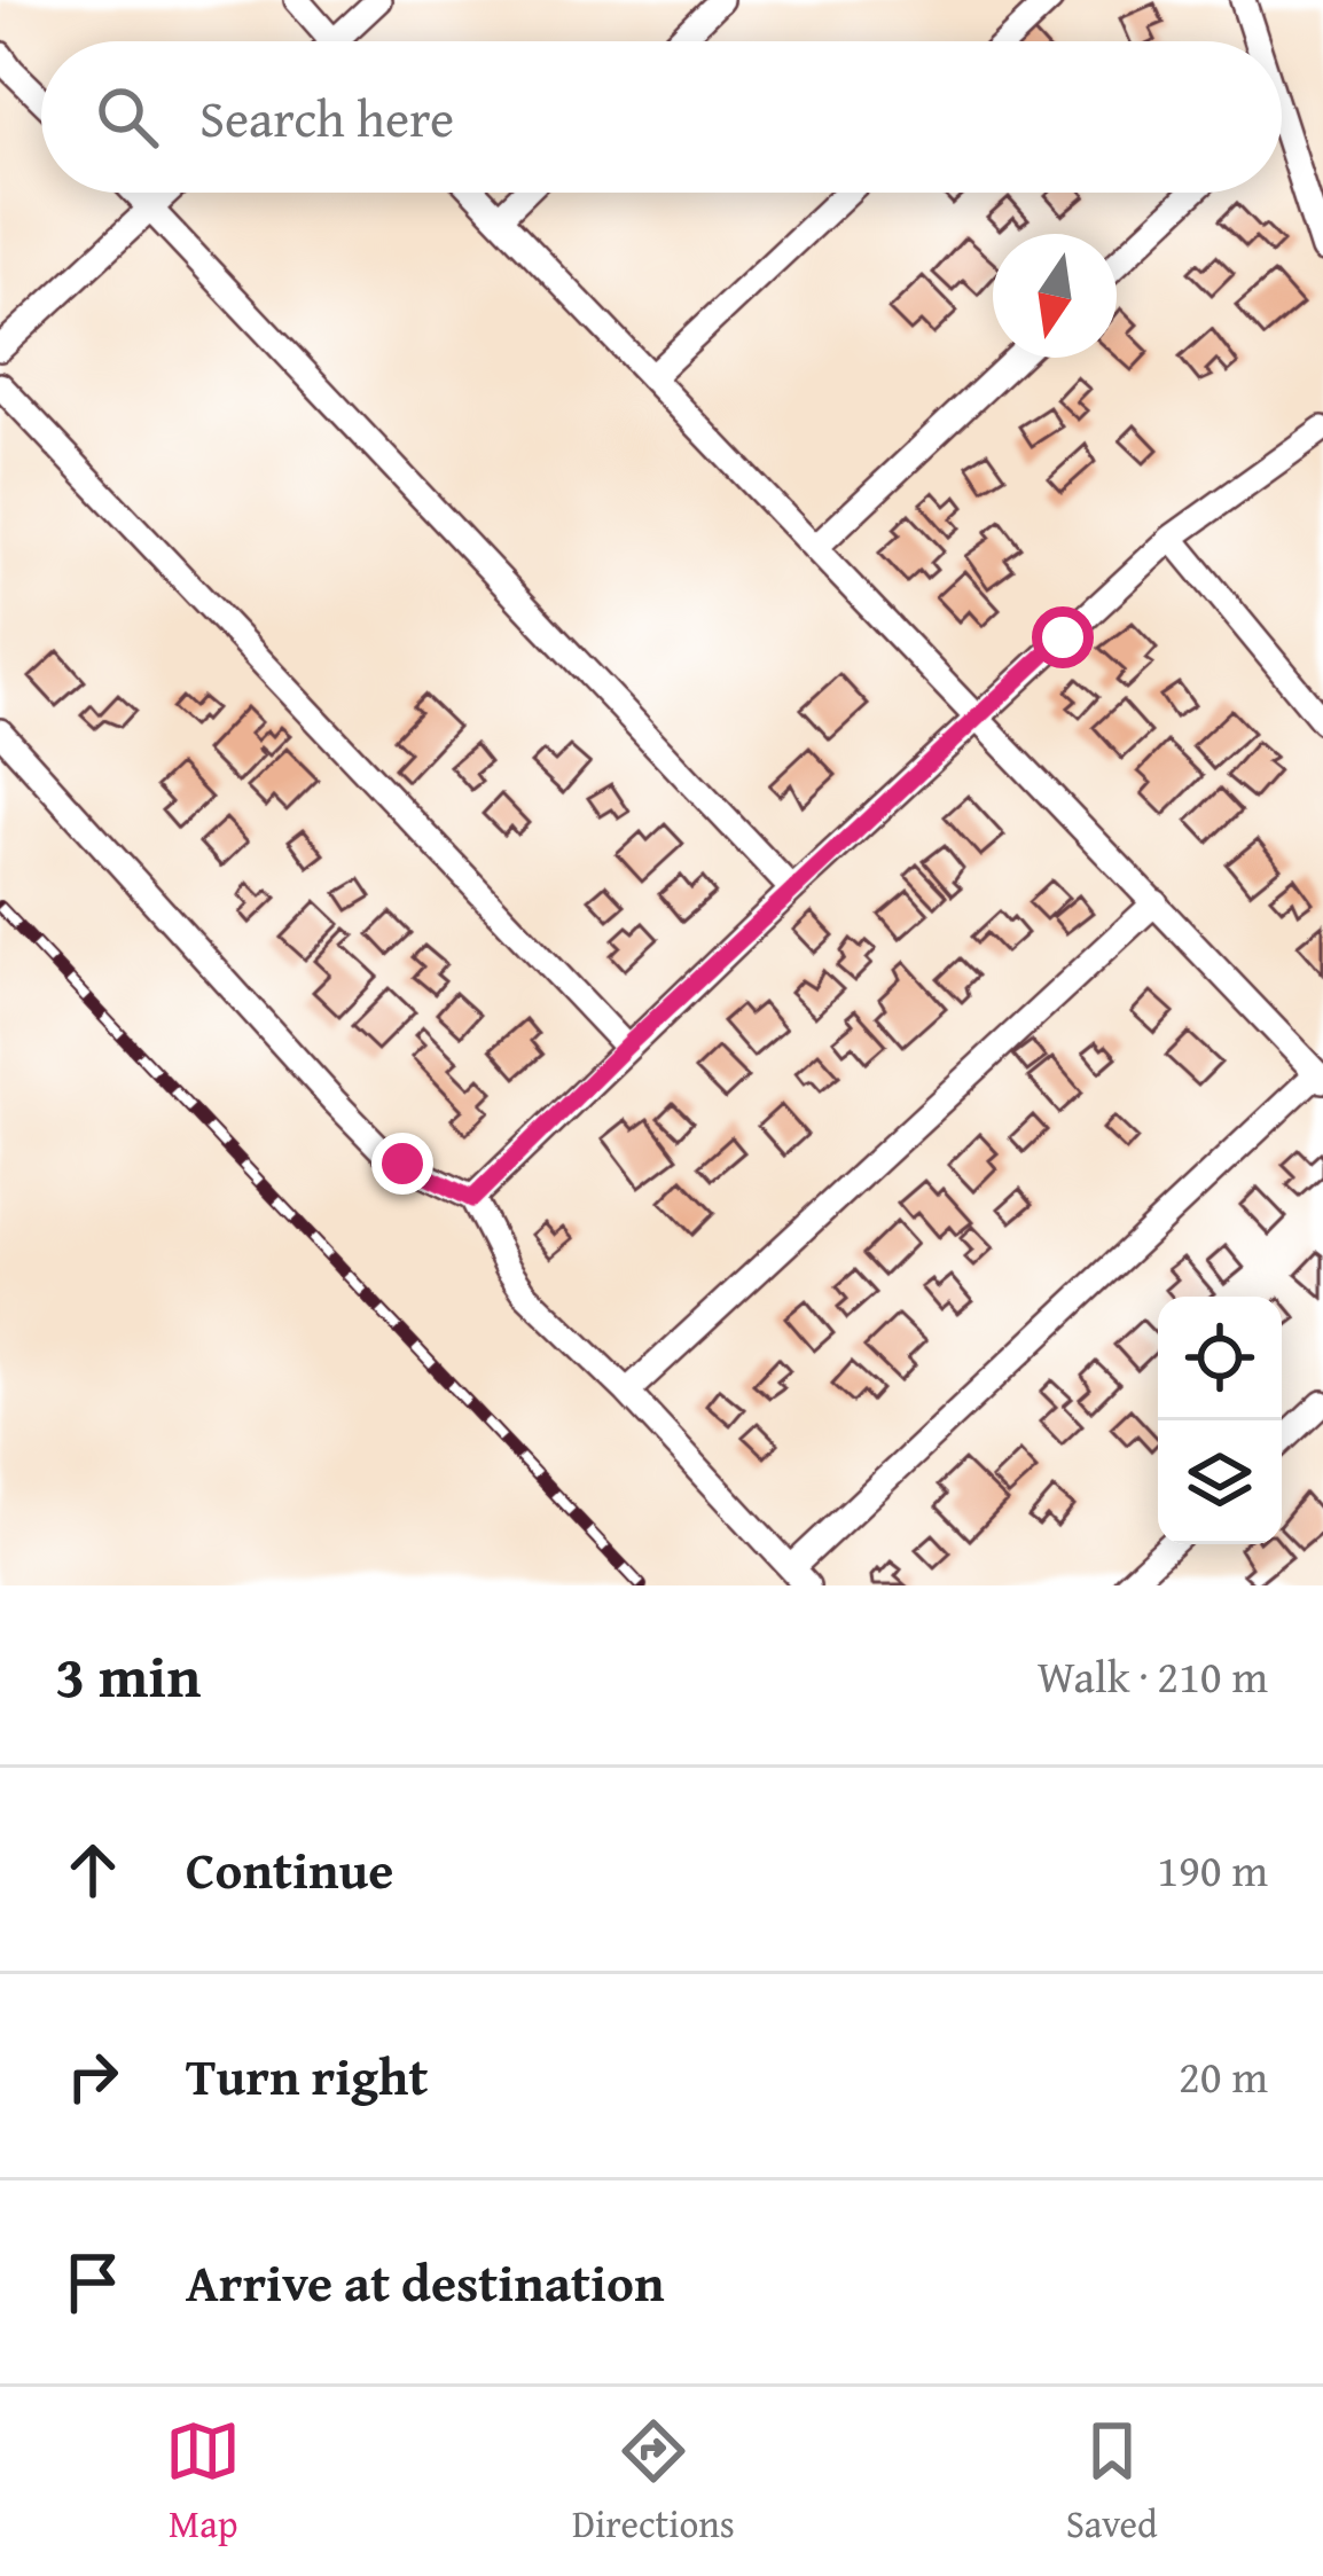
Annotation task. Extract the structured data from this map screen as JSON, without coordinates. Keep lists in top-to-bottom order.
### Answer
{
  "north": "bottom",
  "page": {
    "search": "Search here",
    "heading": ["3 min", "Walk · 210 m"],
    "list": [
      ["Continue", "190 m"],
      ["Turn right", "20 m"],
      "Arrive at destination"
    ],
    "nav": ["Map", "Directions", "Saved"]
  }
}
